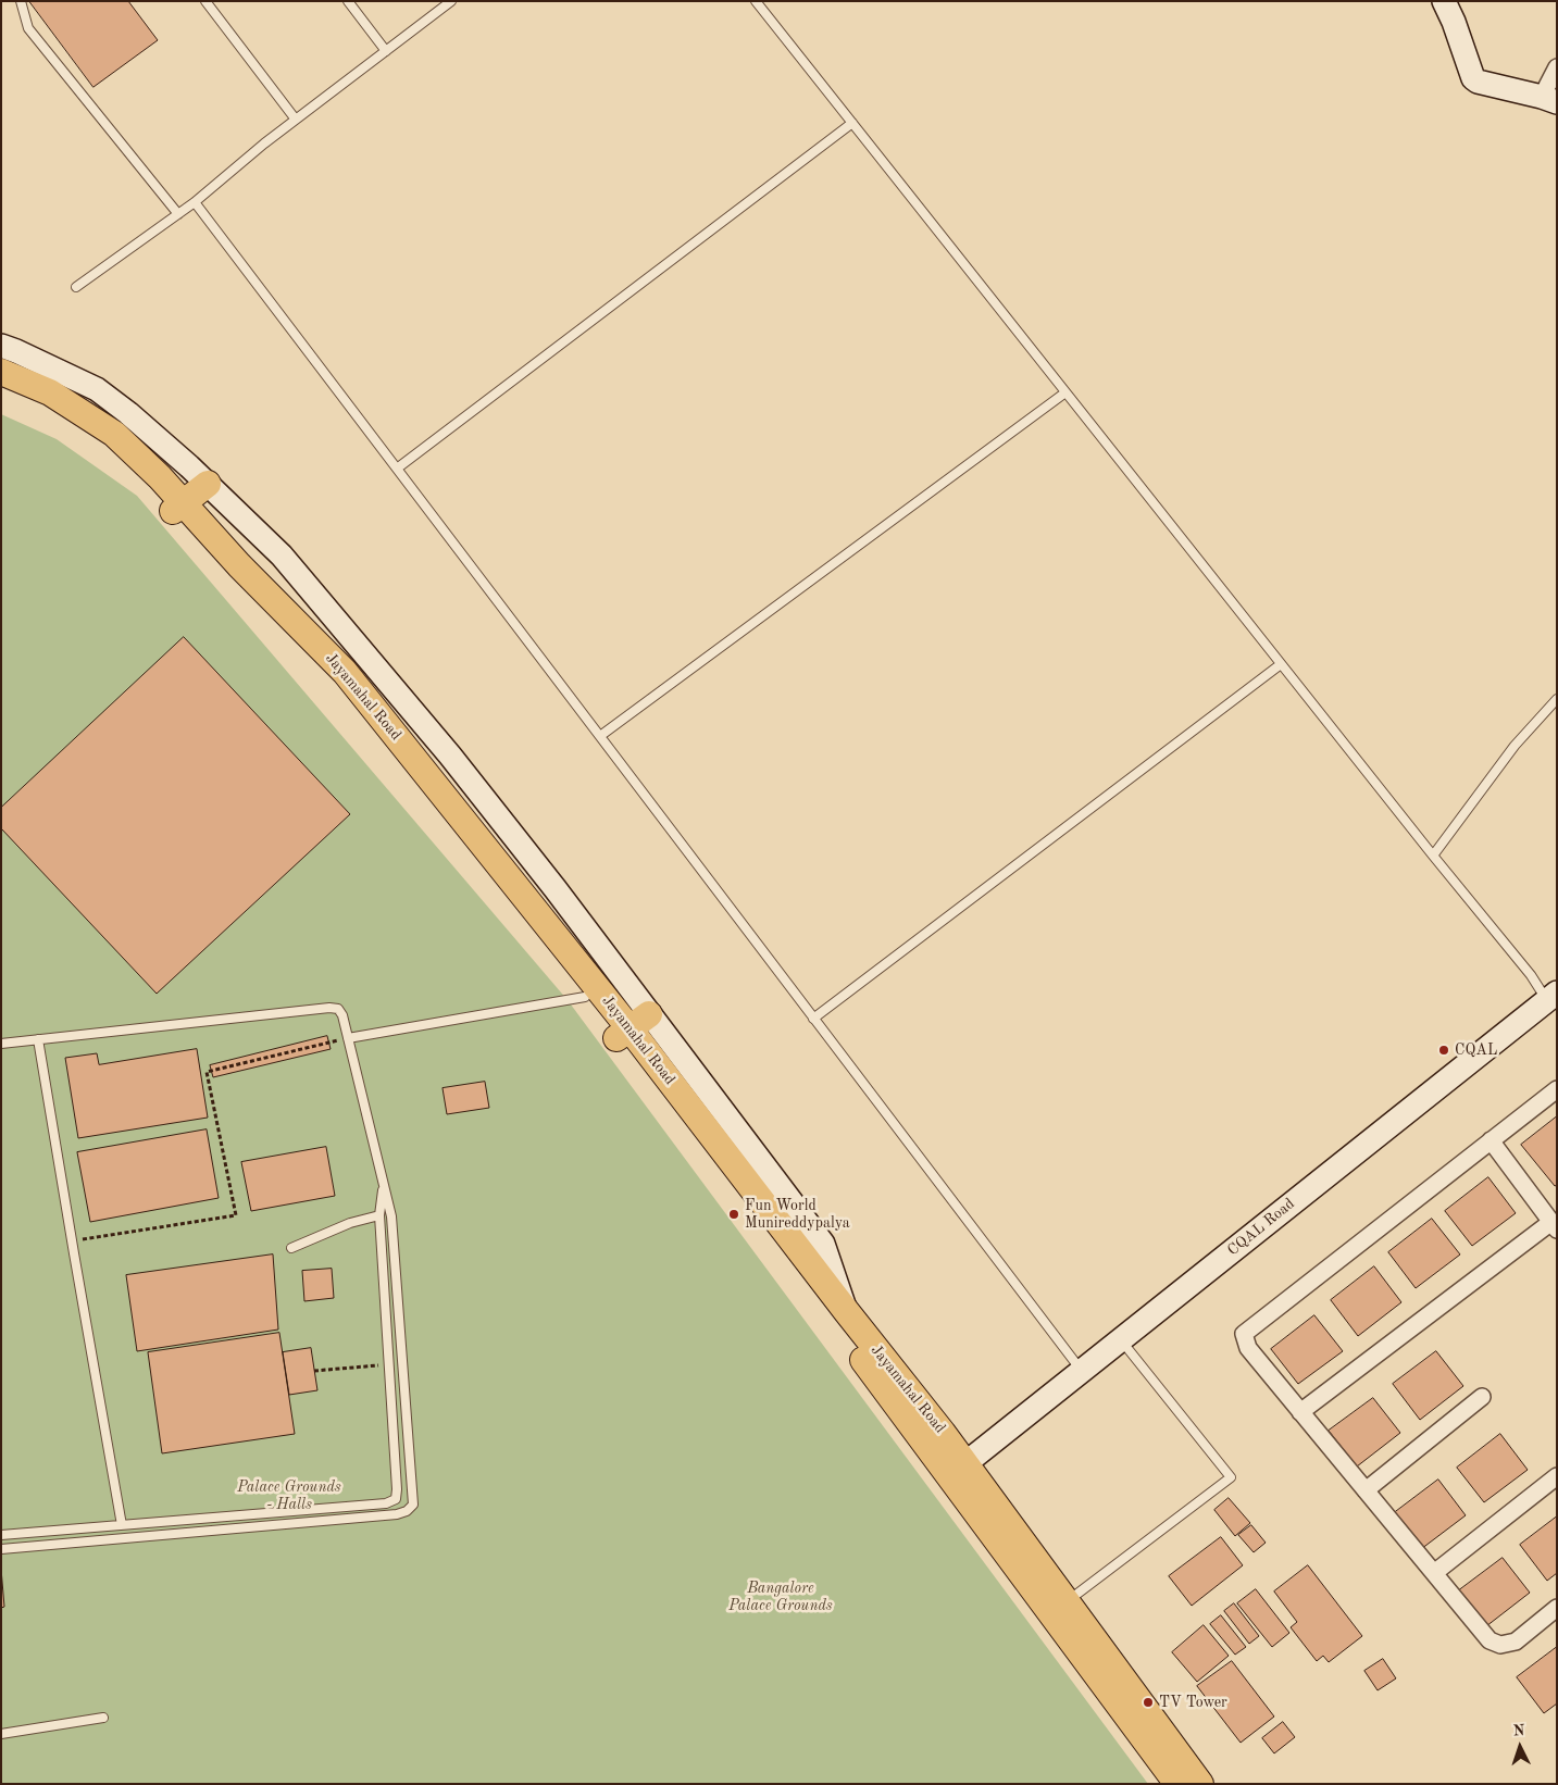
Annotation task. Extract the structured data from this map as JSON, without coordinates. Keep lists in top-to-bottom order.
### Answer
{
  "streets": {
    "main road": ["Jayamahal Road"],
    "street": ["CQAL Road"]
  },
  "crossings": [
    ["Jayamahal Road", "CQAL Road"]
  ],
  "parks": ["Palace Grounds - Halls", "Bangalore Palace Grounds"],
  "places": ["CQAL", "Fun World Munireddypalya", "TV Tower"],
  "north": "top"
}
